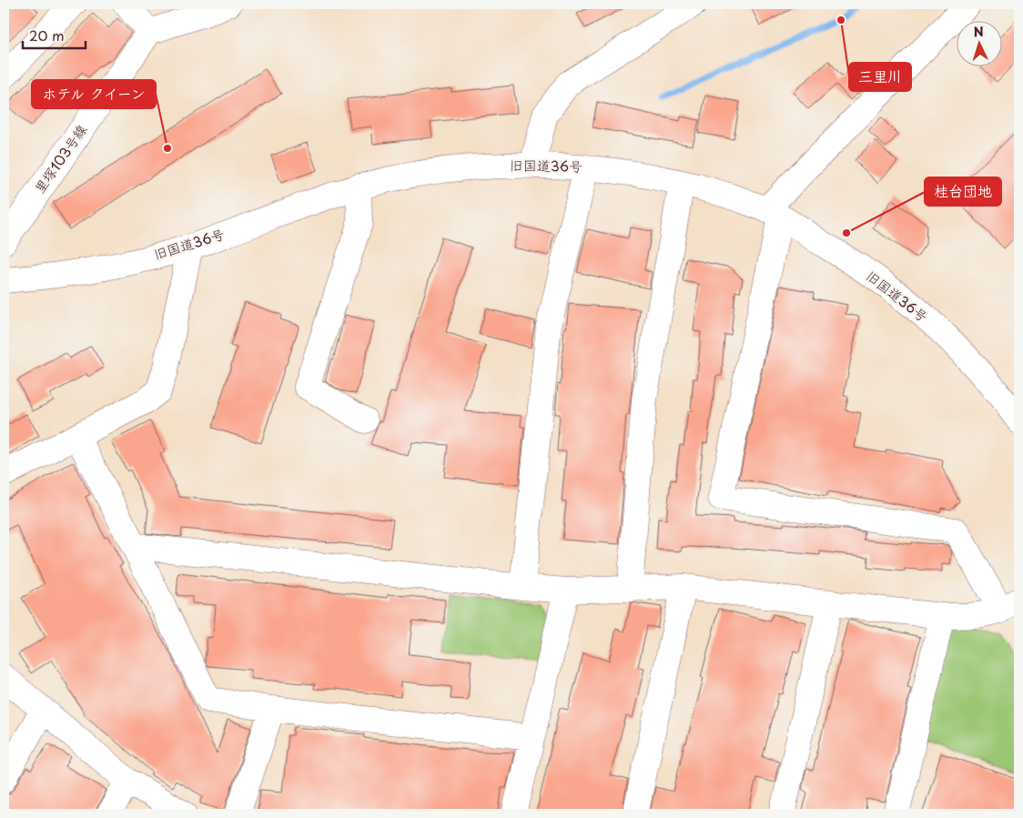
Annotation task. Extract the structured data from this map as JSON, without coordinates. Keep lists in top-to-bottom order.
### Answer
{
  "streets": {
    "street": ["里塚103号線", "旧国道36号"]
  },
  "places": ["三里川", "ホテル クイーン", "桂台団地"],
  "scale_bar": "20 m",
  "north": "top"
}
